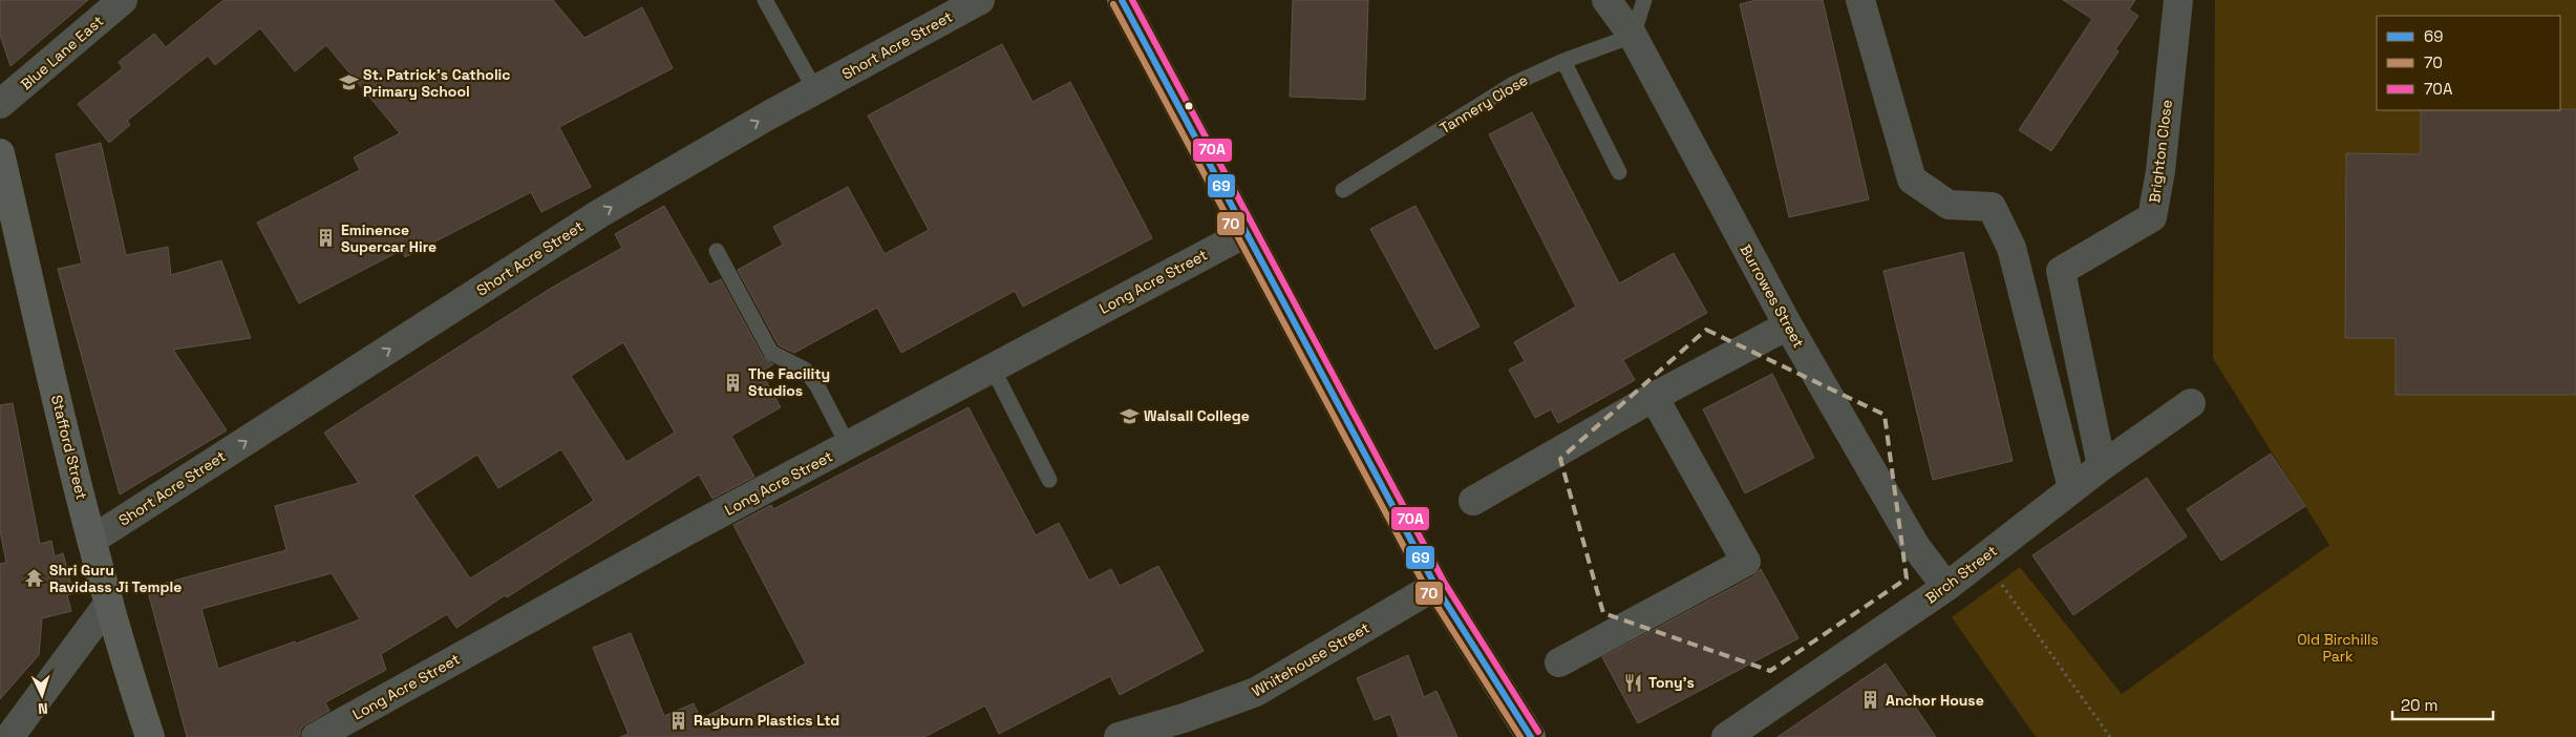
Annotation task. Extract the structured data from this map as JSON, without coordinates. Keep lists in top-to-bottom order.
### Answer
{
  "streets": {
    "main road": ["Stafford Street"],
    "street": [
      "Short Acre Street",
      "Blue Lane East",
      "Brighton Close",
      "Long Acre Street",
      "Burrowes Street",
      "Birch Street",
      "Whitehouse Street"
    ],
    "lane": ["Tannery Close"]
  },
  "crossings": [
    ["Short Acre Street", "Stafford Street"],
    ["Tannery Close", "Burrowes Street"],
    ["Brighton Close", "Birch Street"],
    ["Burrowes Street", "Birch Street"]
  ],
  "one_way": ["Short Acre Street"],
  "parks": ["Old Birchills Park"],
  "places": {
    "school or university": ["St. Patrick's Catholic Primary School", "Walsall College"],
    "building": [
      "Eminence Supercar Hire",
      "The Facility Studios",
      "Anchor House",
      "Rayburn Plastics Ltd"
    ],
    "temple": ["Shri Guru Ravidass Ji Temple"],
    "restaurant": ["Tony's"]
  },
  "lines": ["transit line 69", "transit line 70A", "transit line 70"],
  "legend": ["69", "70", "70A"],
  "scale_bar": "20 m",
  "north": "bottom"
}
